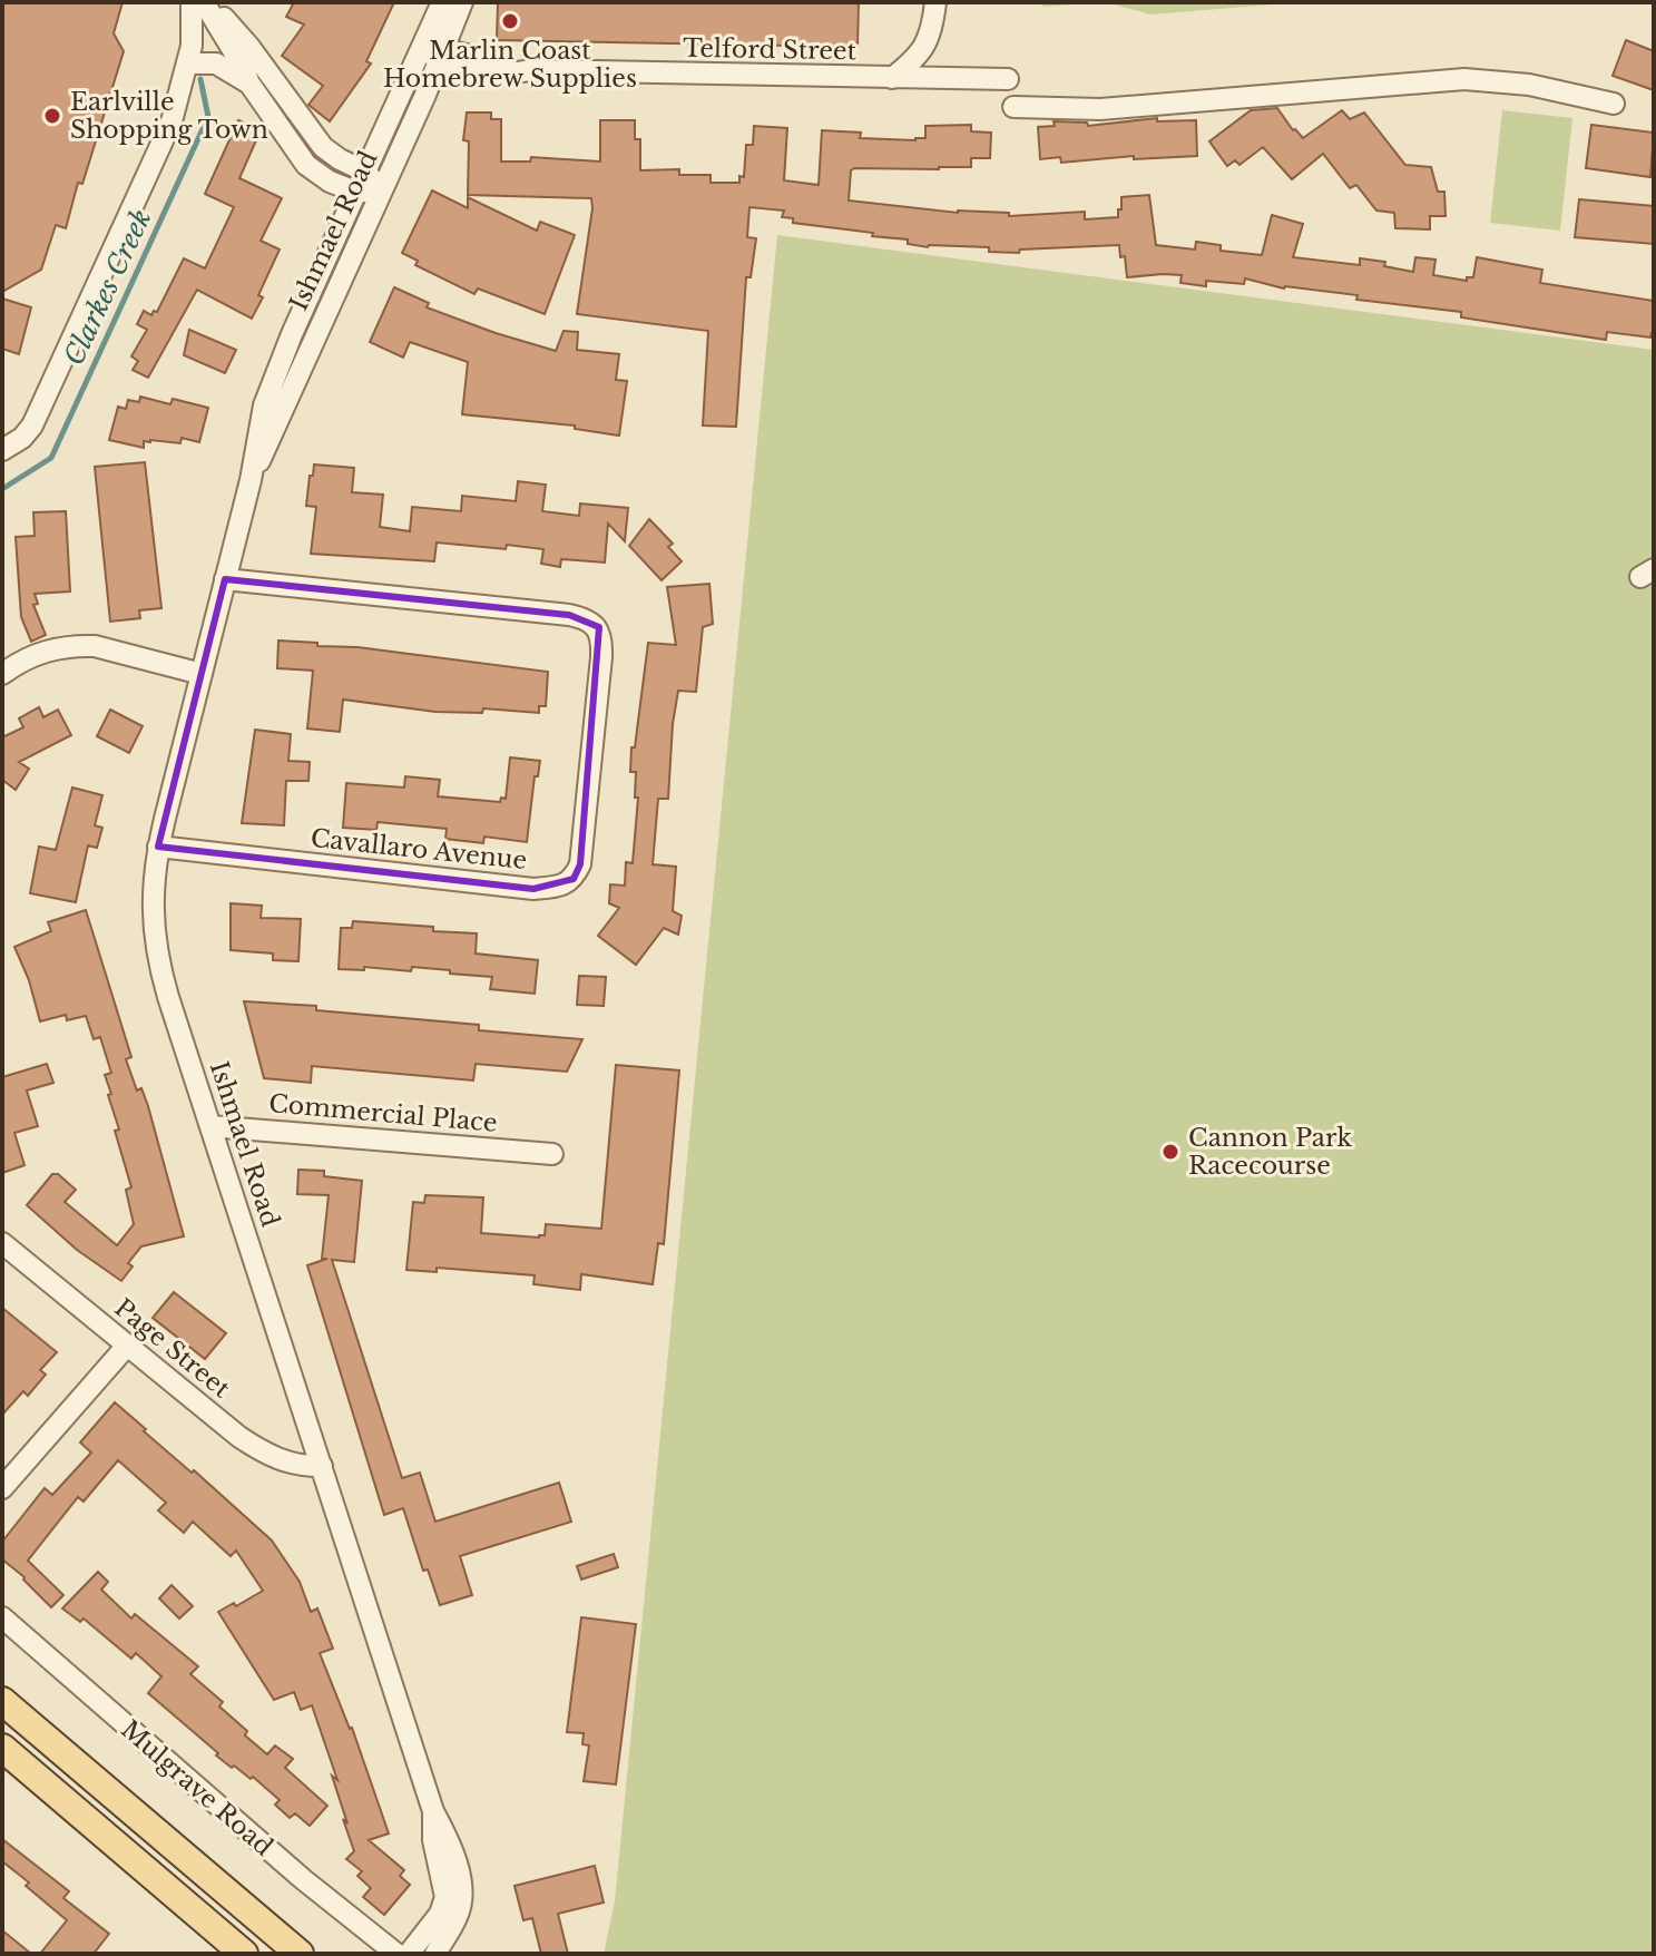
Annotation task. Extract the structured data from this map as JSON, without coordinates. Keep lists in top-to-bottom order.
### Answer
{
  "streets": {
    "street": [
      "Telford Street",
      "Ishmael Road",
      "Cavallaro Avenue",
      "Commercial Place",
      "Page Street",
      "Mulgrave Road"
    ]
  },
  "crossings": [
    ["Telford Street", "Ishmael Road"],
    ["Ishmael Road", "Cavallaro Avenue"],
    ["Ishmael Road", "Commercial Place"],
    ["Ishmael Road", "Page Street"]
  ],
  "water": ["Clarkes Creek"],
  "places": ["Marlin Coast Homebrew Supplies", "Earlville Shopping Town", "Cannon Park Racecourse"]
}
